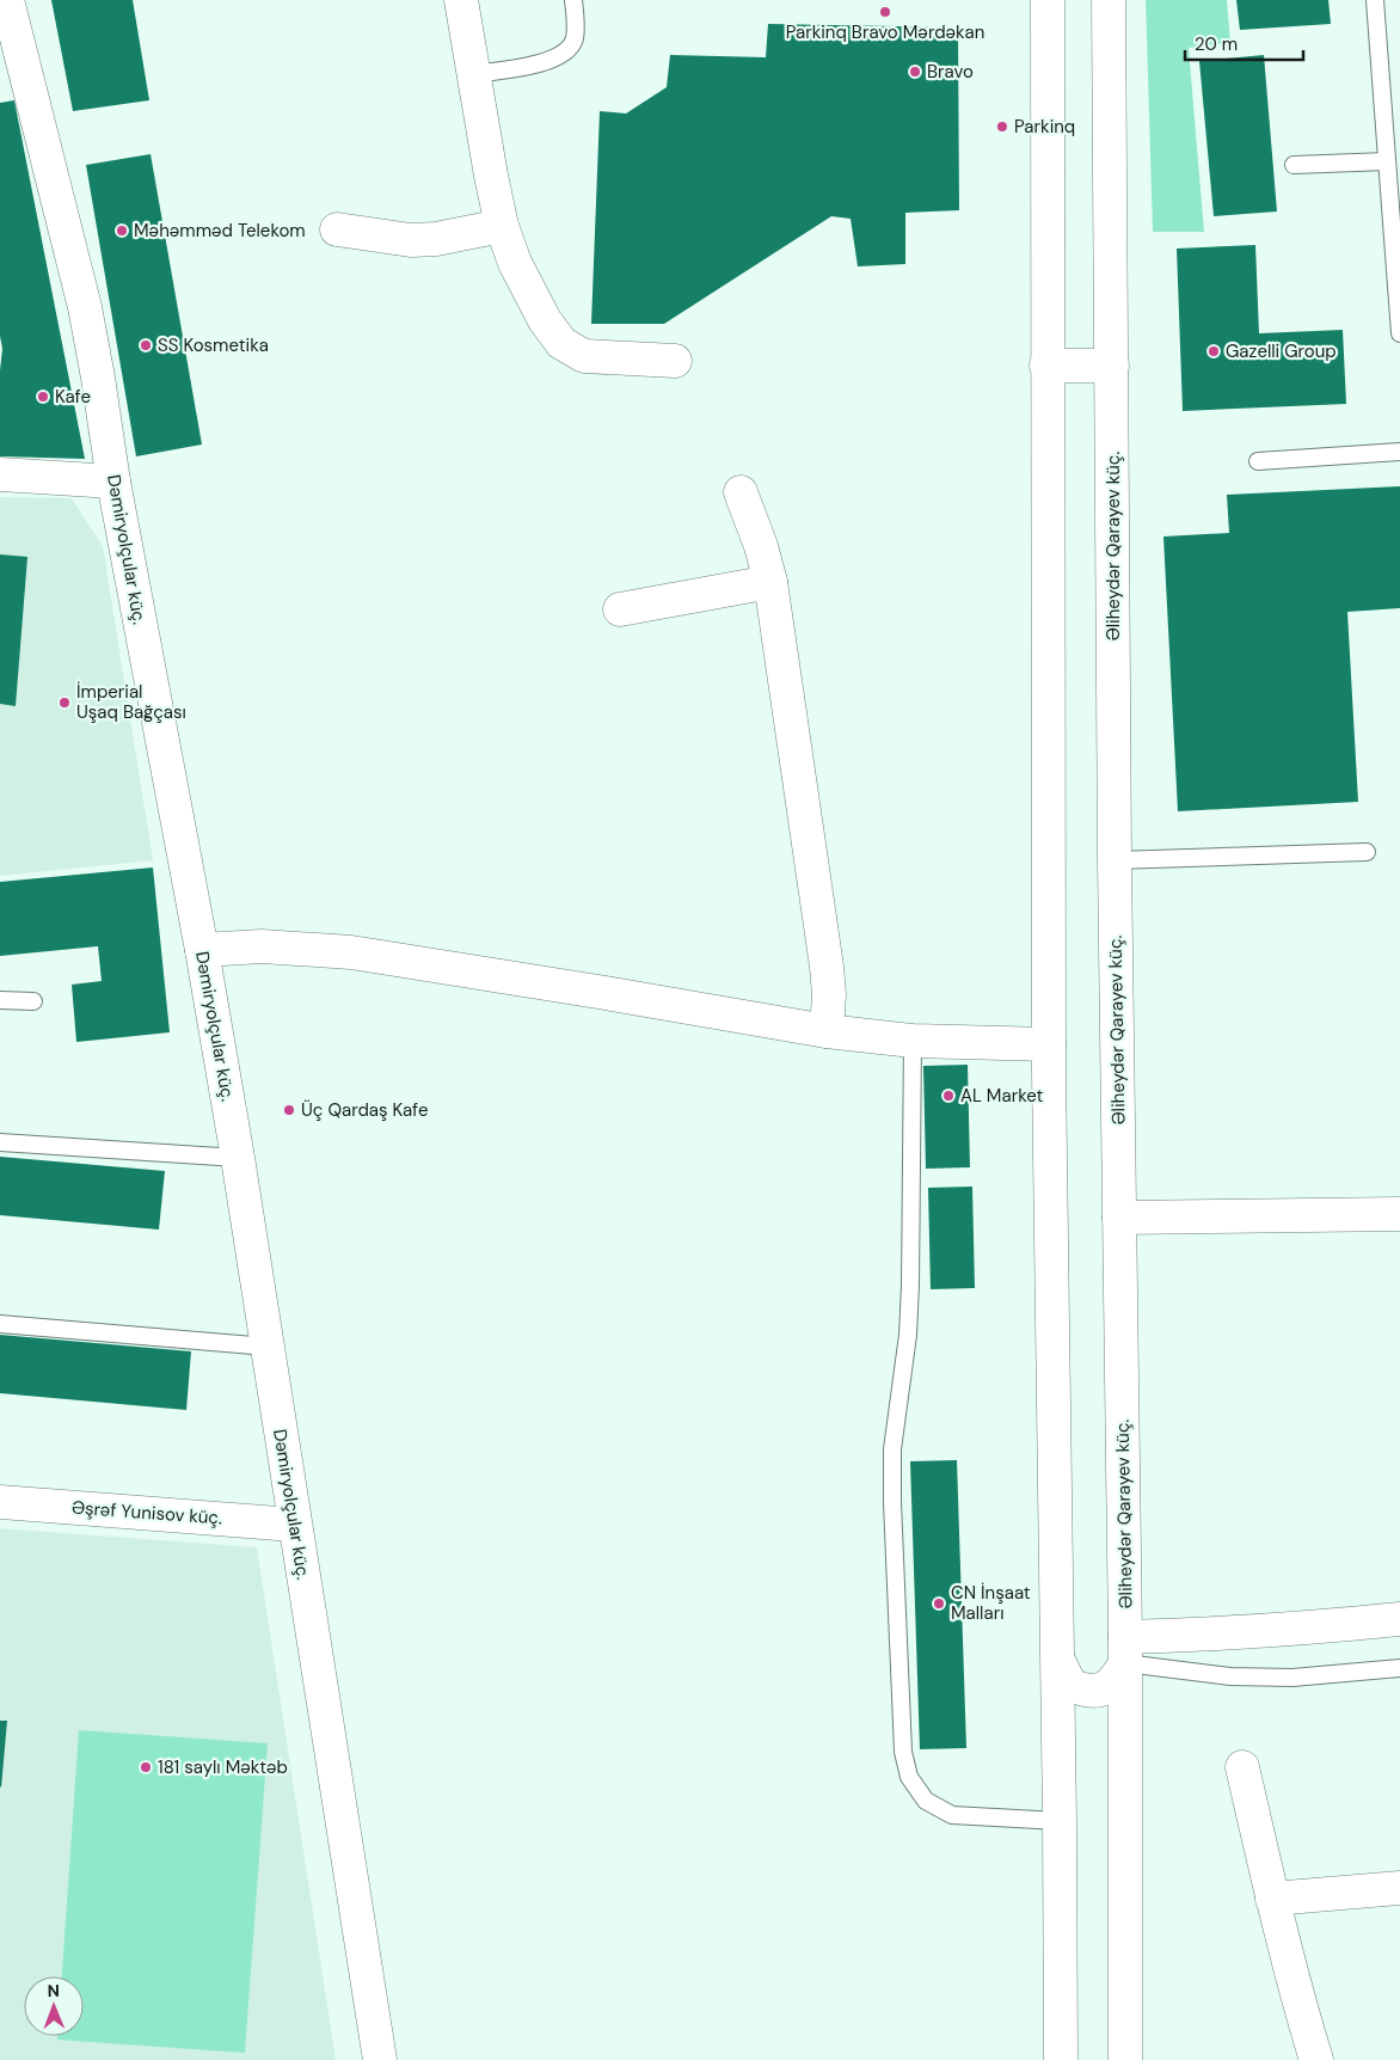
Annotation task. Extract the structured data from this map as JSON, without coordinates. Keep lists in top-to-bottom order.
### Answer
{
  "streets": {
    "street": ["Əliheydər Qarayev küç.", "Dəmiryolçular küç.", "Əşrəf Yunisov küç."]
  },
  "crossings": [
    ["Dəmiryolçular küç.", "Əşrəf Yunisov küç."]
  ],
  "places": [
    "Parkinq Bravo Mərdəkan",
    "Bravo",
    "Parkinq",
    "Məhəmməd Telekom",
    "SS Kosmetika",
    "Gazelli Group",
    "Kafe",
    "İmperial Uşaq Bağçası",
    "AL Market",
    "Üç Qardaş Kafe",
    "CN İnşaat Malları",
    "181 saylı Məktəb"
  ],
  "scale_bar": "20 m",
  "north": "top"
}
